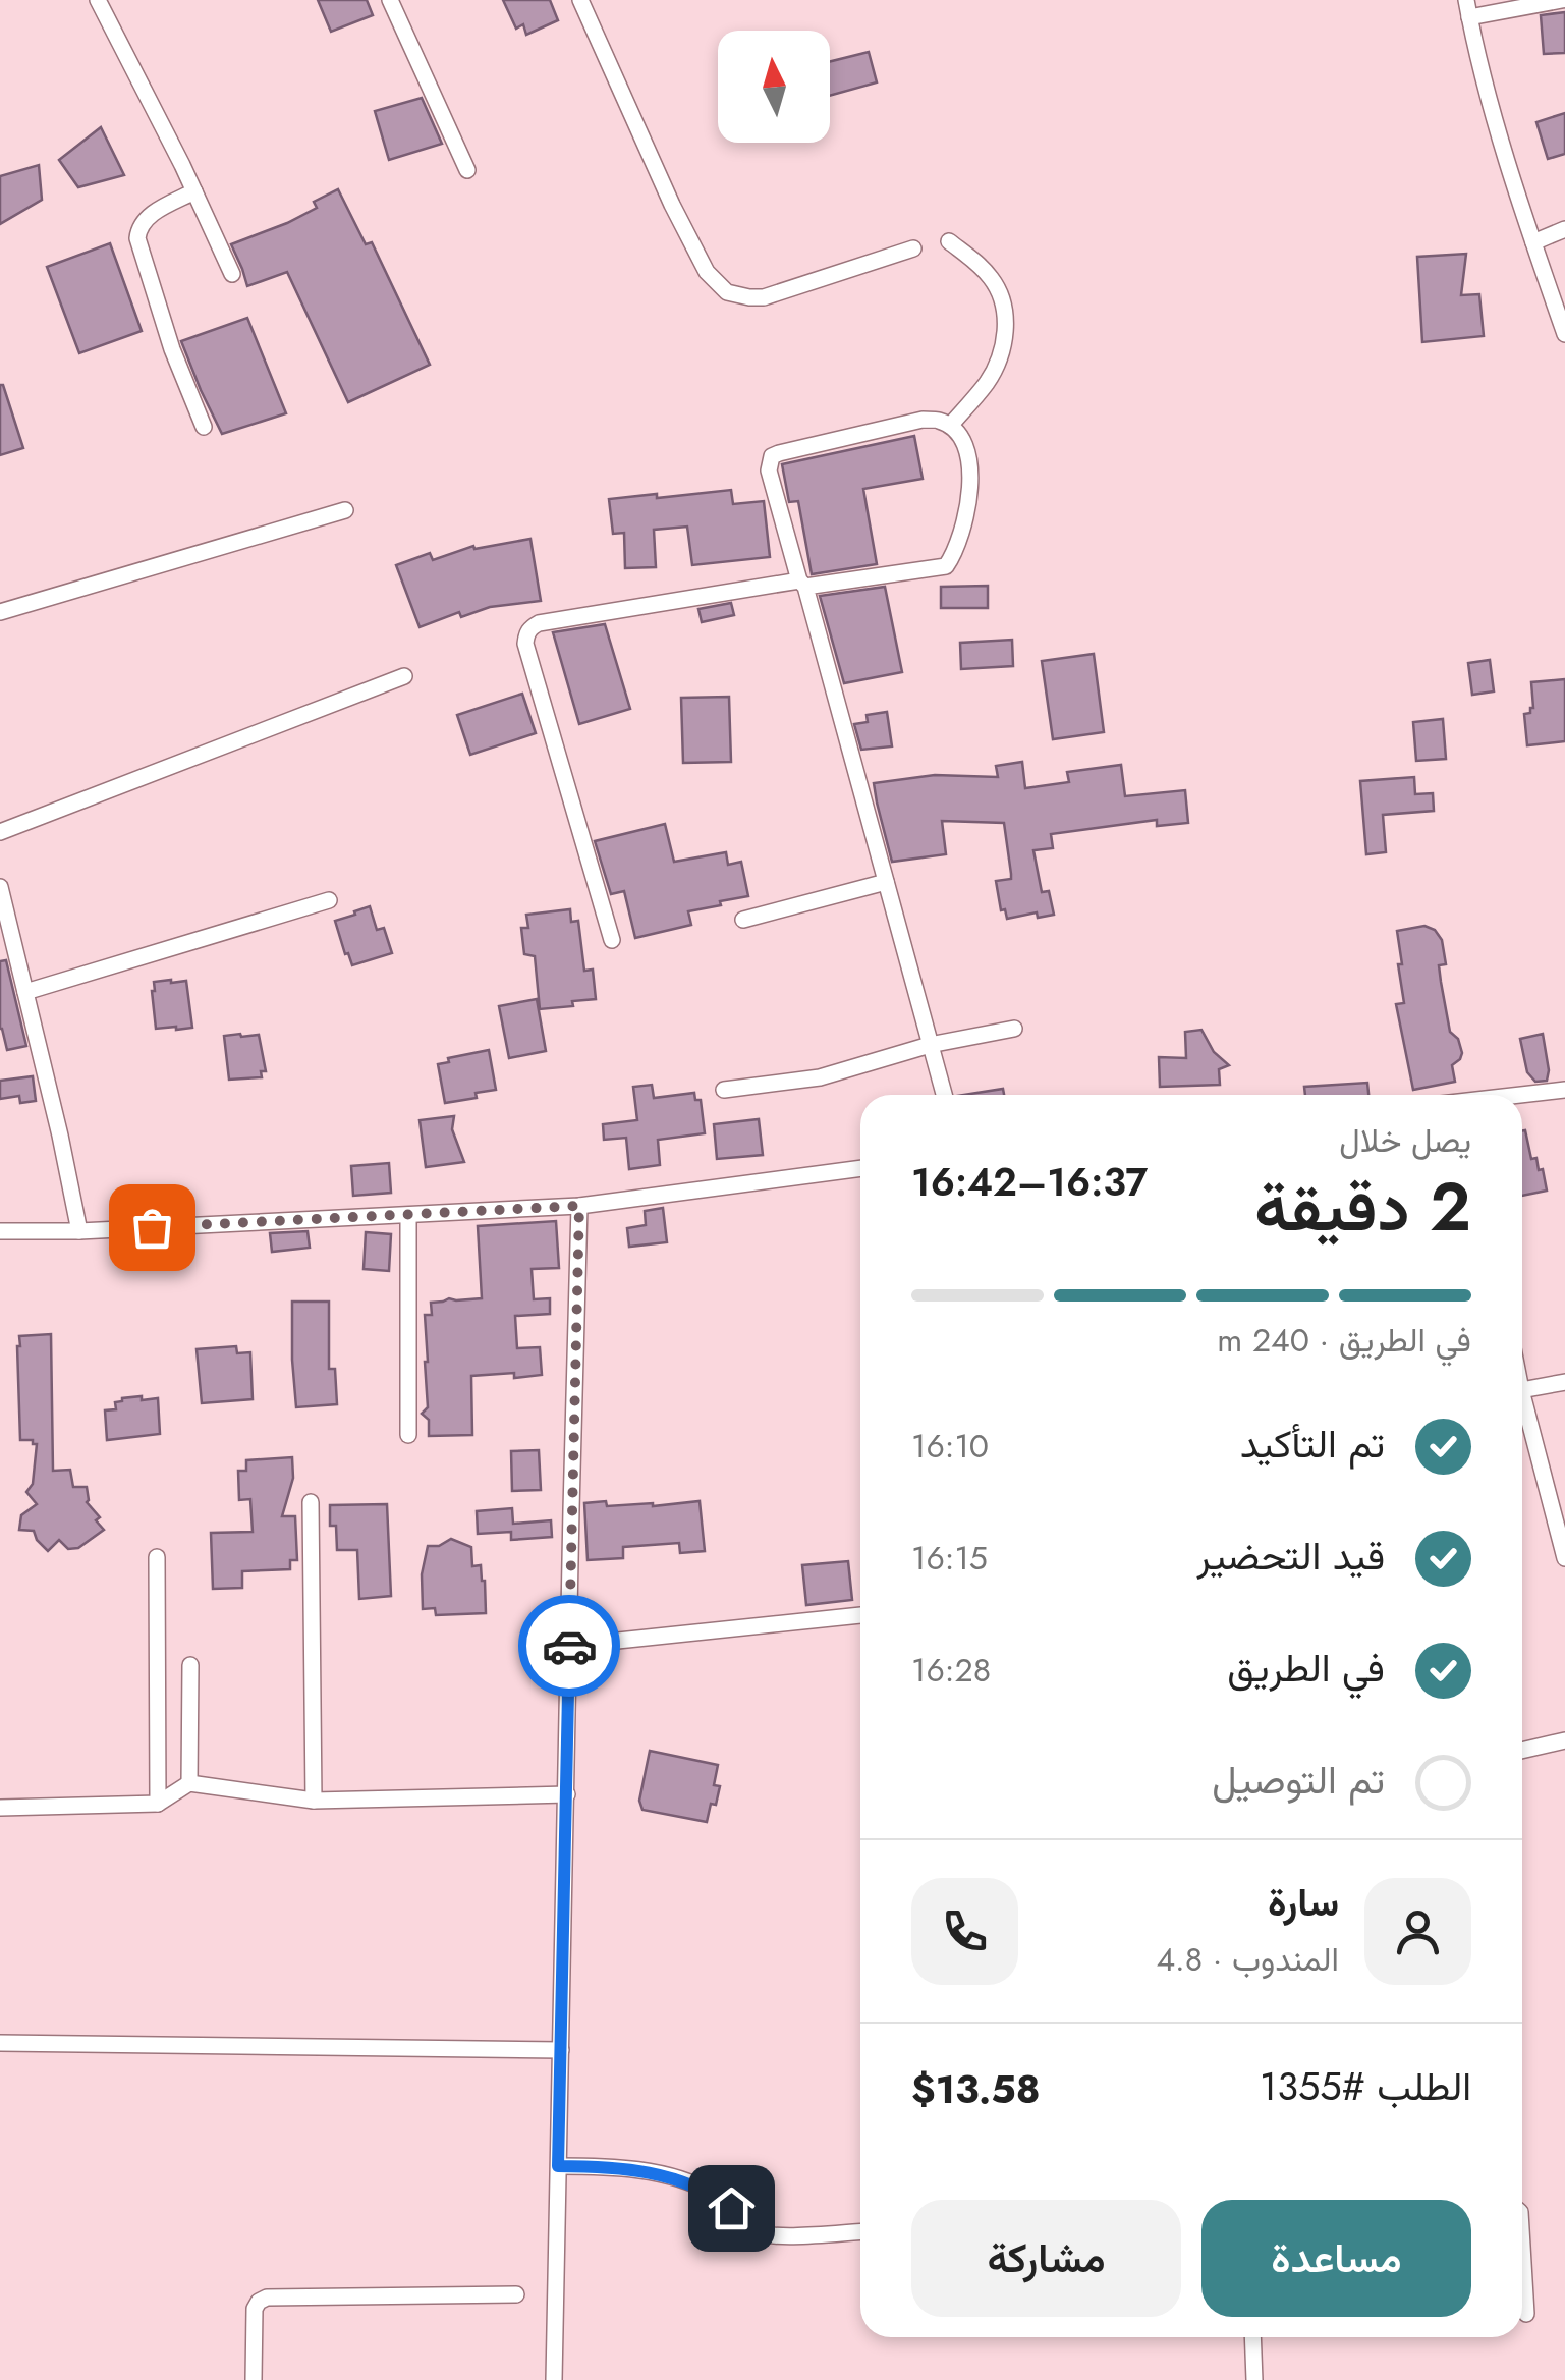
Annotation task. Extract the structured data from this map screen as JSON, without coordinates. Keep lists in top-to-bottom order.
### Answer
{
  "north": "top",
  "page": {
    "heading": ["2 دقيقة", "يصل خلال", "16:37–16:42"],
    "panel": [
      "سارة",
      "المندوب · 4.8",
      "الطلب #1355",
      "$13.58"
    ],
    "bar": "في الطريق · 240 m",
    "list": [
      ["تم التأكيد", "16:10"],
      ["قيد التحضير", "16:15"],
      ["في الطريق", "16:28"],
      "تم التوصيل"
    ],
    "buttons": ["مساعدة", "مشاركة"]
  }
}
